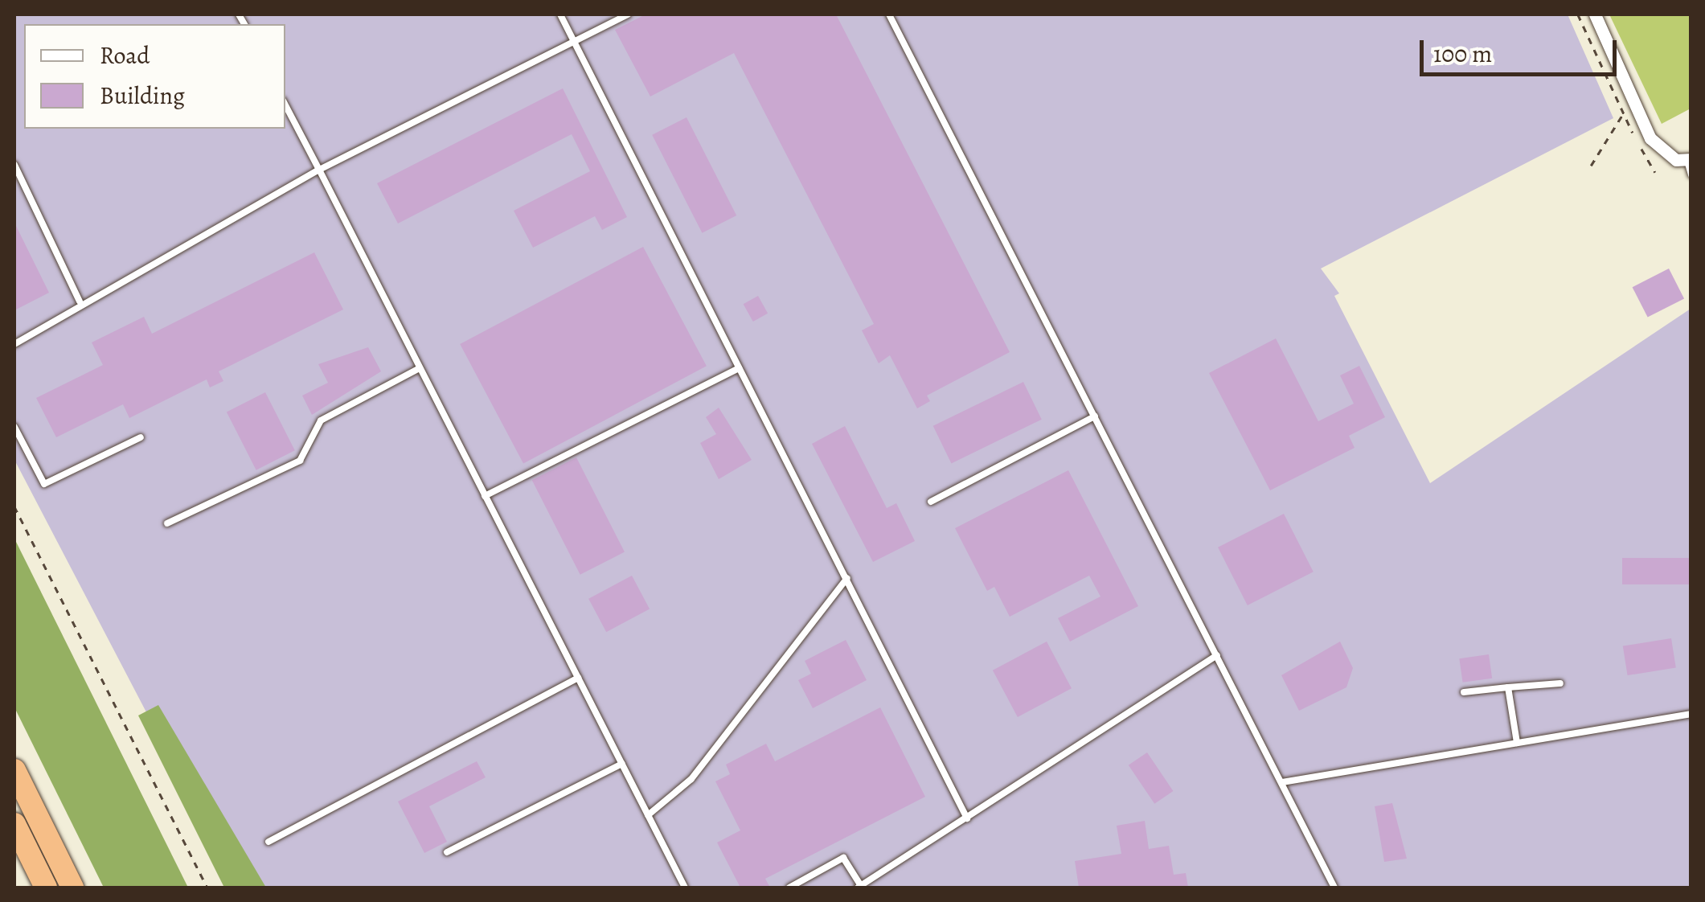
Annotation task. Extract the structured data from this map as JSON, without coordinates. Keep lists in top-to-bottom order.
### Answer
{
  "legend": ["Road", "Building"],
  "scale_bar": "100 m"
}
